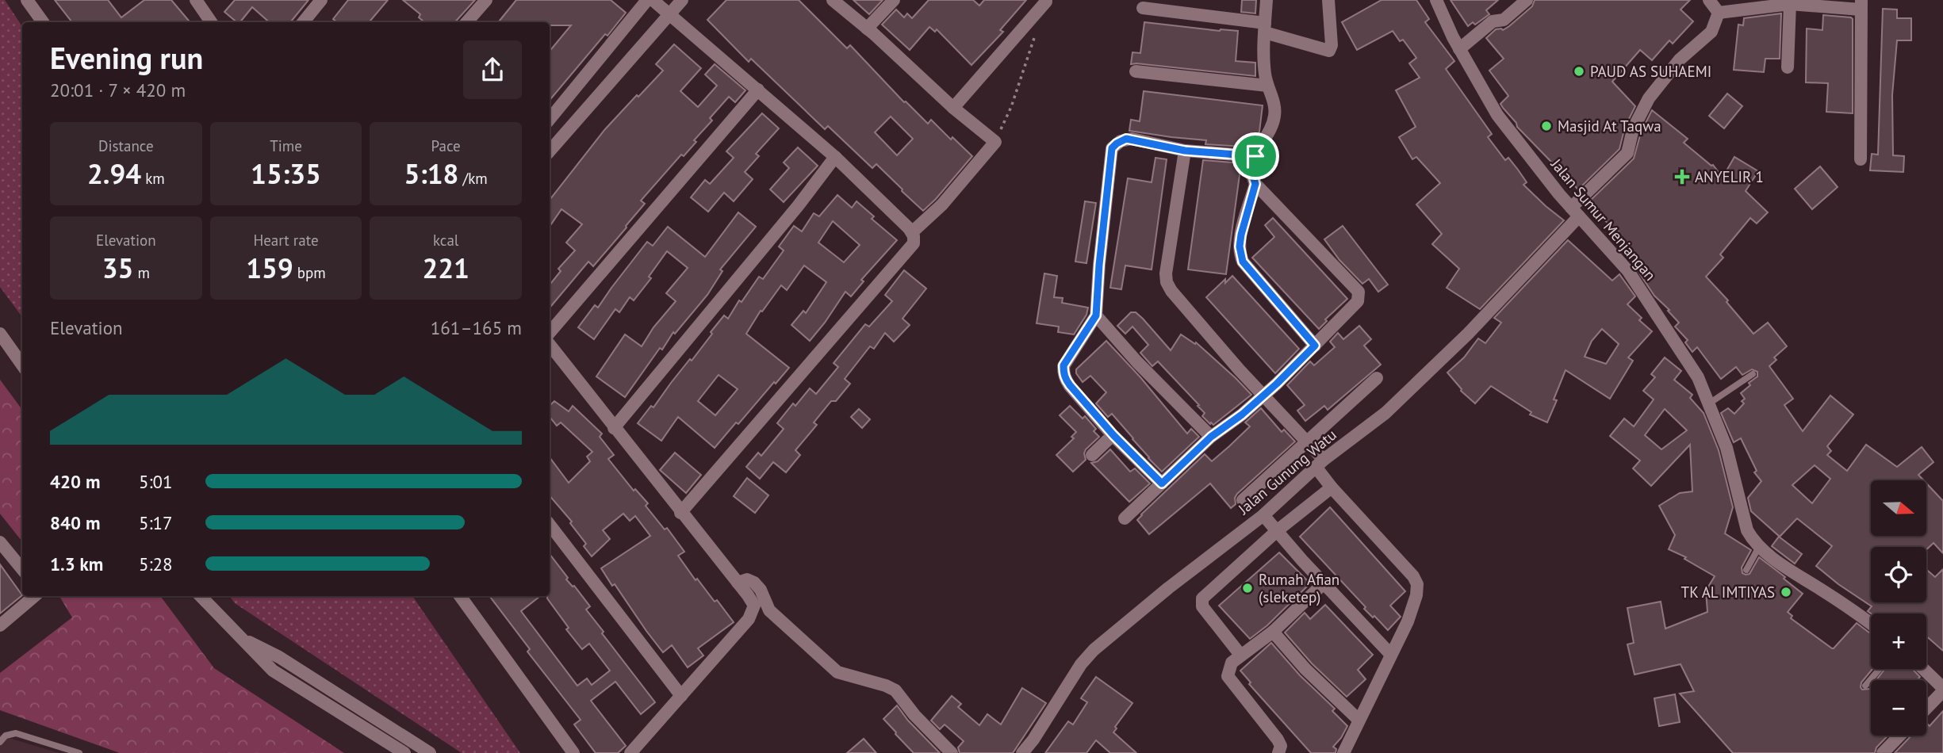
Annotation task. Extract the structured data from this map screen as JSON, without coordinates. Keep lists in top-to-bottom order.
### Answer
{
  "streets": {
    "street": ["Jalan Sumur Menjangan", "Jalan Gunung Watu"]
  },
  "crossings": [
    ["Jalan Sumur Menjangan", "Jalan Gunung Watu"]
  ],
  "places": {
    "other": [
      "PAUD AS SUHAEMI",
      "Masjid At Taqwa",
      "Rumah Afian (sleketep)",
      "TK AL IMTIYAS"
    ],
    "health": ["ANYELIR 1"]
  },
  "north": "right",
  "page": {
    "heading": ["Evening run", "20:01 · 7 × 420 m"],
    "stats": [
      ["Distance", "2.94 km"],
      ["Time", "15:35"],
      ["Pace", "5:18 /km"],
      ["Elevation", "35 m"],
      ["Heart rate", "159 bpm"],
      ["kcal", "221"]
    ],
    "chart": ["Elevation", "161–165 m"],
    "list": [
      {
        "name": "420 m",
        "note": "5:01"
      },
      {
        "name": "840 m",
        "note": "5:17"
      },
      {
        "name": "1.3 km",
        "note": "5:28"
      }
    ],
    "map_buttons": ["+", "−"]
  }
}
